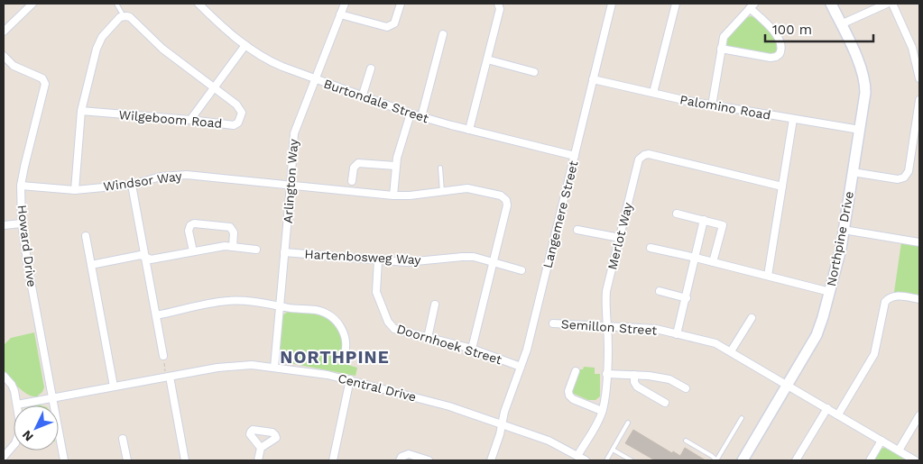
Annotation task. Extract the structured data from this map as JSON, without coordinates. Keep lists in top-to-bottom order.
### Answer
{
  "streets": {
    "street": [
      "Burtondale Street",
      "Palomino Road",
      "Wilgeboom Road",
      "Windsor Way",
      "Arlington Way",
      "Langemere Street",
      "Merlot Way",
      "Northpine Drive",
      "Howard Drive",
      "Hartenbosweg Way",
      "Semillon Street",
      "Doornhoek Street",
      "Central Drive"
    ]
  },
  "crossings": [
    ["Burtondale Street", "Arlington Way"],
    ["Burtondale Street", "Langemere Street"],
    ["Palomino Road", "Langemere Street"],
    ["Palomino Road", "Northpine Drive"],
    ["Windsor Way", "Arlington Way"],
    ["Windsor Way", "Howard Drive"],
    ["Windsor Way", "Hartenbosweg Way"],
    ["Arlington Way", "Hartenbosweg Way"],
    ["Arlington Way", "Central Drive"],
    ["Langemere Street", "Doornhoek Street"],
    ["Langemere Street", "Central Drive"],
    ["Merlot Way", "Semillon Street"],
    ["Merlot Way", "Central Drive"],
    ["Northpine Drive", "Semillon Street"],
    ["Howard Drive", "Central Drive"],
    ["Hartenbosweg Way", "Doornhoek Street"]
  ],
  "districts": ["NORTHPINE"],
  "scale_bar": "100 m",
  "north": "bottom left"
}
